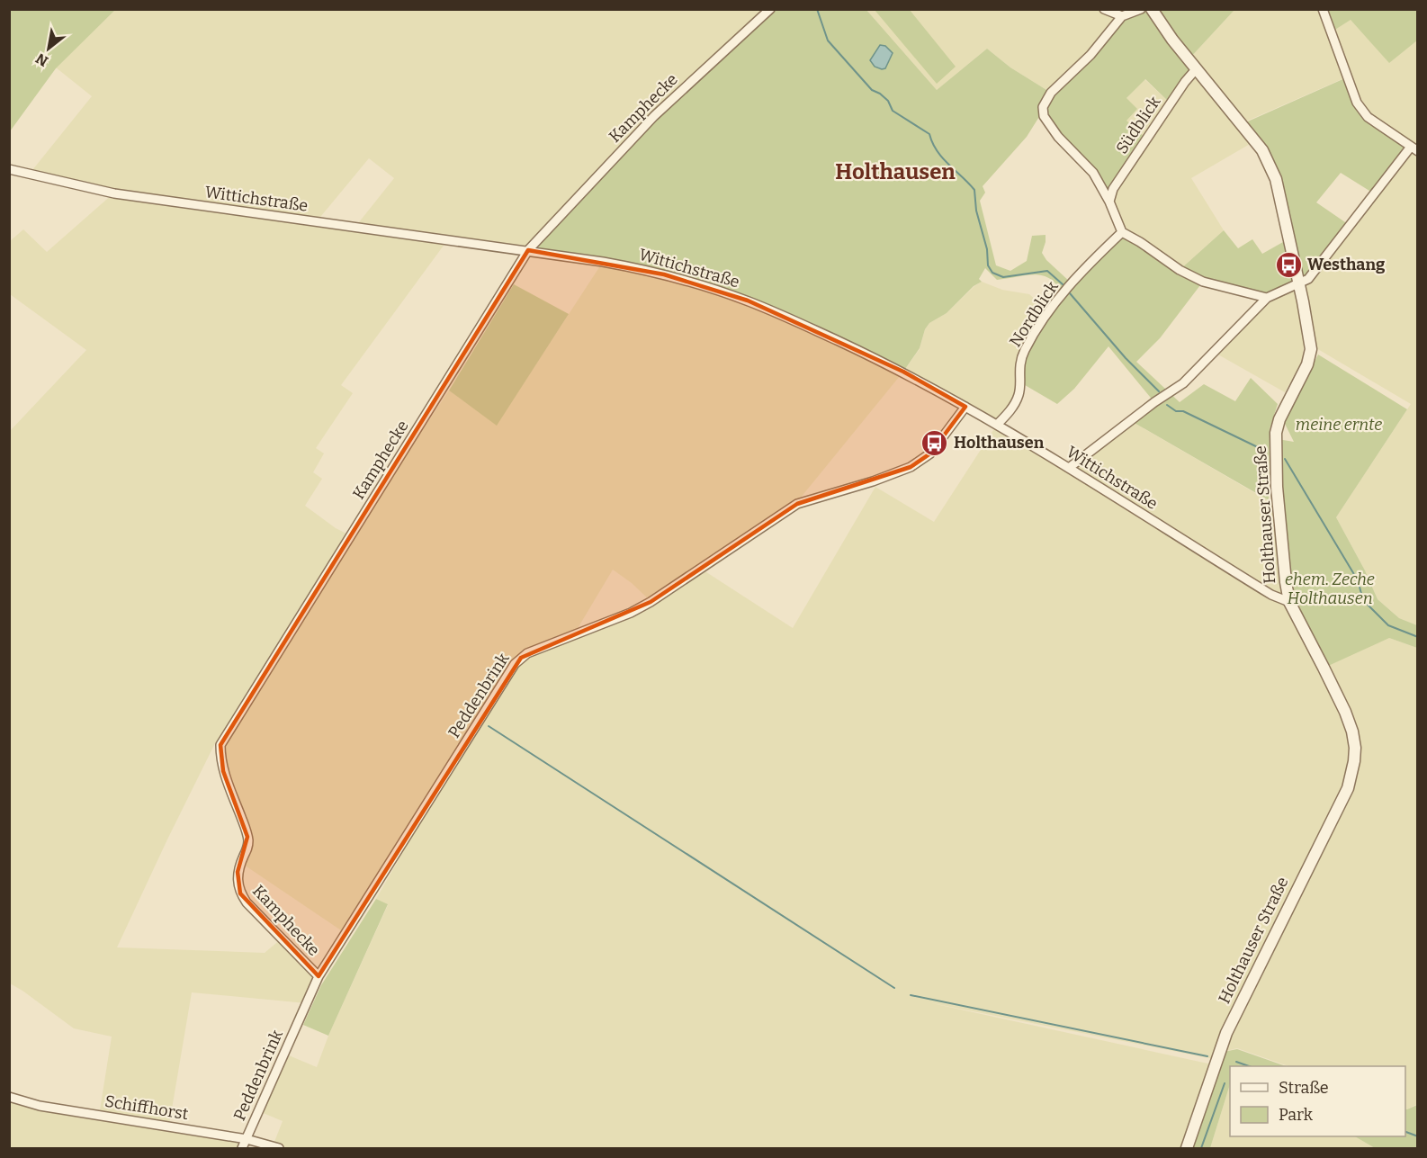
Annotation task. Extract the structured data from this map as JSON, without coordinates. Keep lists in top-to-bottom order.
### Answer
{
  "streets": {
    "street": [
      "Kamphecke",
      "Südblick",
      "Wittichstraße",
      "Nordblick",
      "Holthauser Straße",
      "Peddenbrink",
      "Schiffhorst"
    ]
  },
  "crossings": [
    ["Kamphecke", "Wittichstraße"],
    ["Kamphecke", "Peddenbrink"],
    ["Südblick", "Holthauser Straße"],
    ["Wittichstraße", "Nordblick"],
    ["Wittichstraße", "Holthauser Straße"],
    ["Wittichstraße", "Peddenbrink"],
    ["Peddenbrink", "Schiffhorst"]
  ],
  "districts": ["Holthausen"],
  "parks": ["meine ernte", "ehem. Zeche Holthausen"],
  "places": {
    "bus stop": ["Westhang", "Holthausen"]
  },
  "legend": ["Straße", "Park"],
  "north": "bottom left"
}
